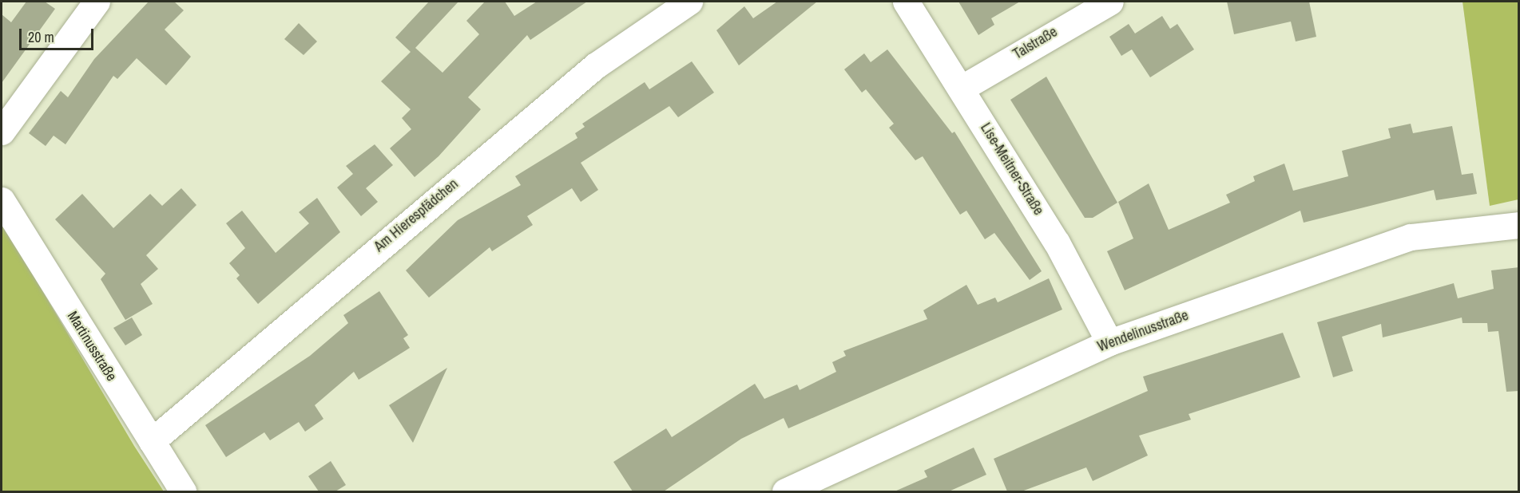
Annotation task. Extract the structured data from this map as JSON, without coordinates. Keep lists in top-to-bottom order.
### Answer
{
  "streets": {
    "street": [
      "Talstraße",
      "Lise-Meitner-Straße",
      "Am Hierespfädchen",
      "Wendelinusstraße",
      "Martinusstraße"
    ]
  },
  "crossings": [
    ["Talstraße", "Lise-Meitner-Straße"],
    ["Lise-Meitner-Straße", "Wendelinusstraße"],
    ["Am Hierespfädchen", "Martinusstraße"]
  ],
  "scale_bar": "20 m"
}
